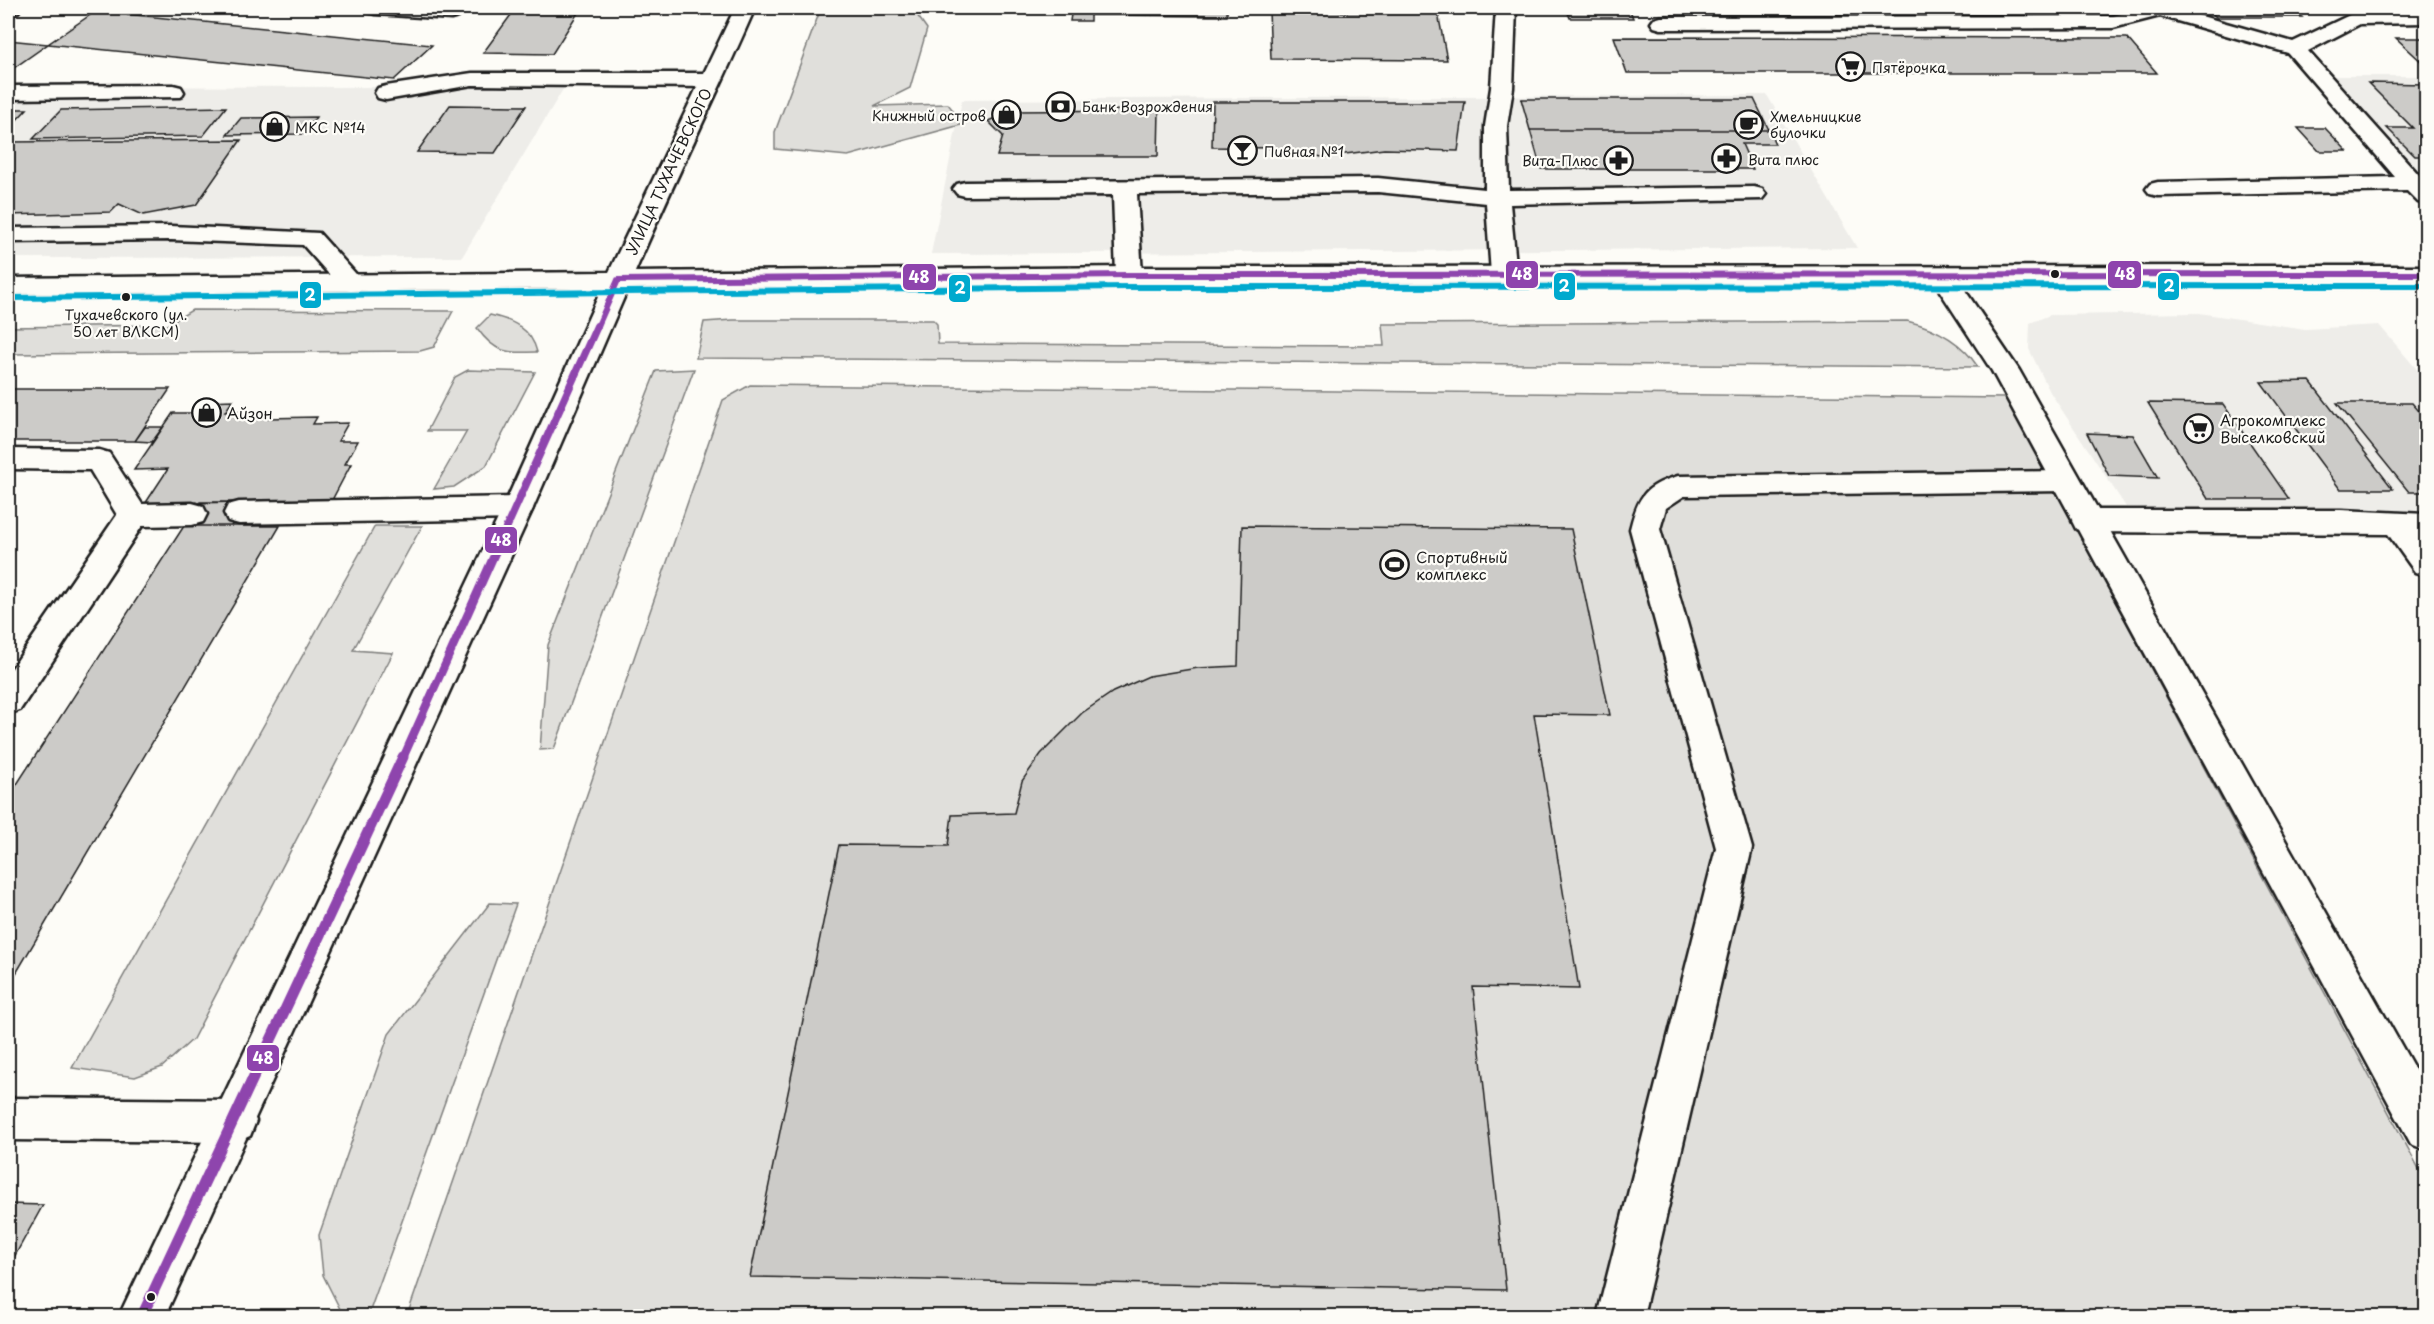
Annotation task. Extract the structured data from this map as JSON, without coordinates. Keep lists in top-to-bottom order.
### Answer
{
  "streets": {
    "street": ["УЛИЦА ТУХАЧЕВСКОГО"]
  },
  "places": {
    "supermarket": ["Пятёрочка", "Агрокомплекс Выселковский"],
    "bank": ["Банк Возрождения"],
    "shop": ["Книжный остров", "МКС №14", "Айзон"],
    "cafe": ["Хмельницкие булочки"],
    "bar": ["Пивная №1"],
    "pharmacy": ["Вита плюс", "Вита-Плюс"],
    "other": ["Тухачевского (ул. 50 лет ВЛКСМ)"],
    "sports": ["Спортивный комплекс"]
  },
  "lines": ["transit line 48", "transit line 2"]
}
